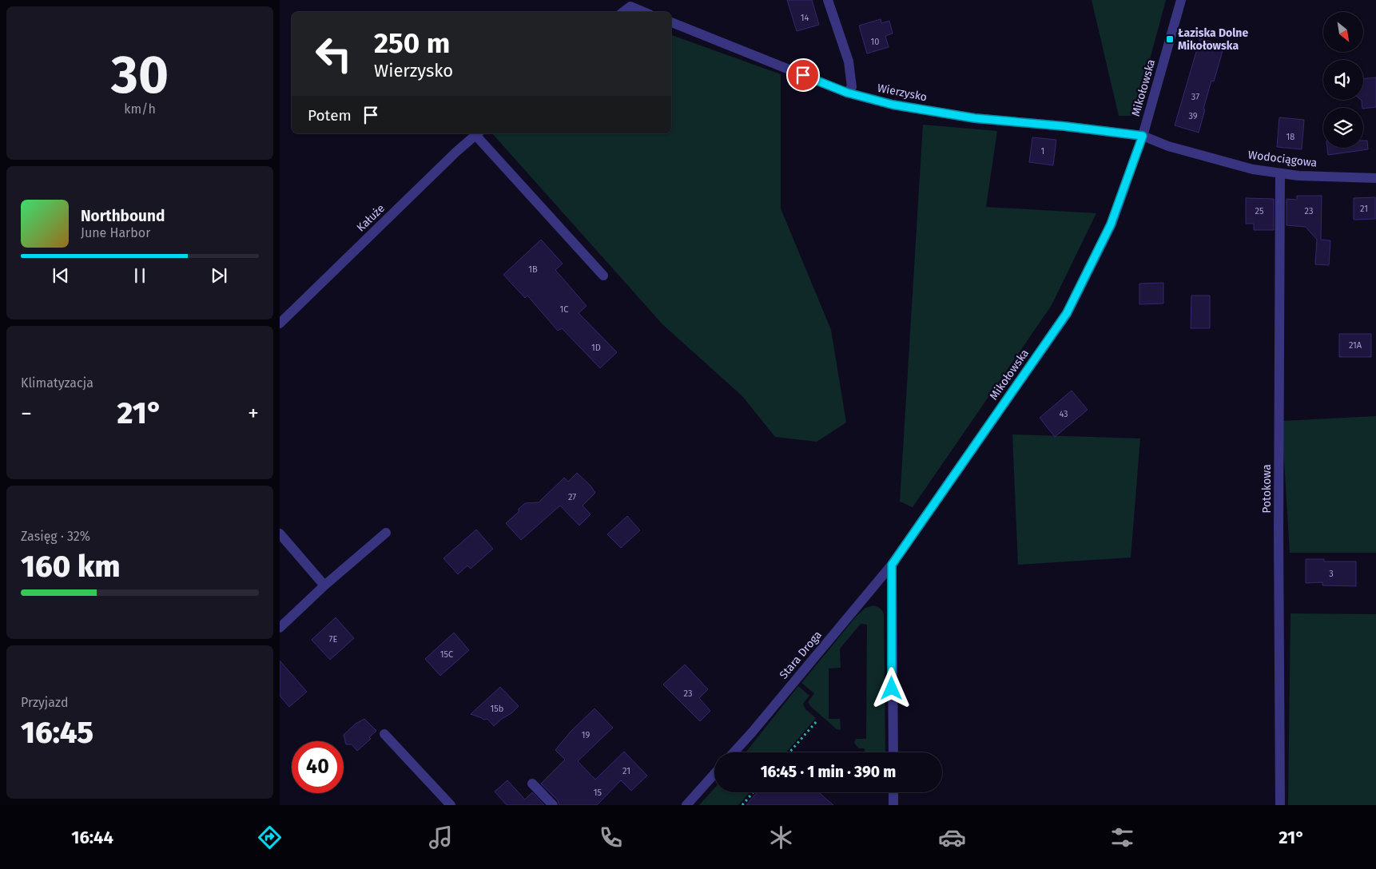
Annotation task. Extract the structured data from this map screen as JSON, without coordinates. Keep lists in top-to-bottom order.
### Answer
{
  "streets": {
    "street": [
      "Mikołowska",
      "Wierzysko",
      "Wodociągowa",
      "Kałuże",
      "Potokowa",
      "Stara Droga"
    ]
  },
  "crossings": [
    ["Mikołowska", "Wierzysko"],
    ["Mikołowska", "Wodociągowa"],
    ["Mikołowska", "Stara Droga"],
    ["Wierzysko", "Wodociągowa"],
    ["Wodociągowa", "Potokowa"]
  ],
  "places": {
    "transit": ["Łaziska Dolne Mikołowska"]
  },
  "house_numbers": [
    "14",
    "10",
    "37",
    "39",
    "18",
    "1",
    "21",
    "25",
    "23",
    "1B",
    "1C",
    "21A",
    "1D",
    "43",
    "27",
    "3",
    "7E",
    "15C",
    "23",
    "15b",
    "19",
    "21",
    "15"
  ],
  "north": "bottom right",
  "page": {
    "tile": [
      ["30", "km/h"],
      "Klimatyzacja",
      ["Zasięg · 32%", "160 km"],
      ["Przyjazd", "16:45"]
    ],
    "turn": ["250 m", "Wierzysko"],
    "then": "Potem",
    "song": ["Northbound", "June Harbor"],
    "heat": ["−", "21°", "+"],
    "limit": "40",
    "trip": "16:45 · 1 min · 390 m",
    "tabs": ["16:44", "21°"]
  }
}
